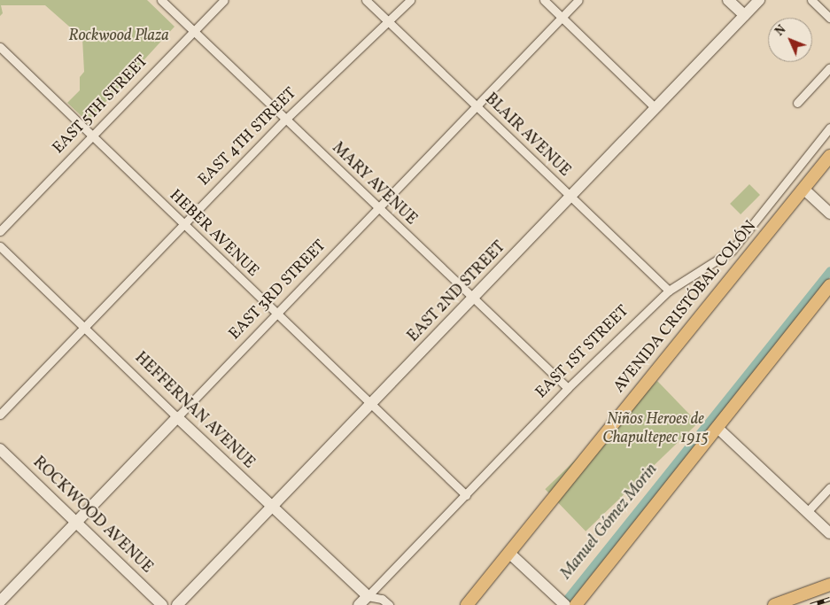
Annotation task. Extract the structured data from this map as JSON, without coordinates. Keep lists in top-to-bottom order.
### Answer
{
  "streets": {
    "main road": ["AVENIDA CRISTÓBAL COLÓN"],
    "street": [
      "EAST 5TH STREET",
      "BLAIR AVENUE",
      "EAST 4TH STREET",
      "MARY AVENUE",
      "HEBER AVENUE",
      "EAST 3RD STREET",
      "EAST 2ND STREET",
      "EAST 1ST STREET",
      "HEFFERNAN AVENUE",
      "ROCKWOOD AVENUE"
    ]
  },
  "crossings": [
    ["EAST 5TH STREET", "MARY AVENUE"],
    ["EAST 5TH STREET", "HEBER AVENUE"],
    ["BLAIR AVENUE", "EAST 4TH STREET"],
    ["BLAIR AVENUE", "EAST 3RD STREET"],
    ["BLAIR AVENUE", "EAST 2ND STREET"],
    ["BLAIR AVENUE", "EAST 1ST STREET"],
    ["EAST 4TH STREET", "MARY AVENUE"],
    ["EAST 4TH STREET", "HEBER AVENUE"],
    ["EAST 4TH STREET", "HEFFERNAN AVENUE"],
    ["MARY AVENUE", "EAST 3RD STREET"],
    ["MARY AVENUE", "EAST 2ND STREET"],
    ["MARY AVENUE", "EAST 1ST STREET"],
    ["HEBER AVENUE", "EAST 3RD STREET"],
    ["HEBER AVENUE", "EAST 2ND STREET"],
    ["HEBER AVENUE", "EAST 1ST STREET"],
    ["EAST 3RD STREET", "HEFFERNAN AVENUE"],
    ["EAST 3RD STREET", "ROCKWOOD AVENUE"],
    ["EAST 2ND STREET", "HEFFERNAN AVENUE"],
    ["EAST 1ST STREET", "HEFFERNAN AVENUE"]
  ],
  "water": ["Manuel Gómez Morin"],
  "parks": ["Rockwood Plaza", "Niños Heroes de Chapultepec 1915"],
  "north": "top left"
}
